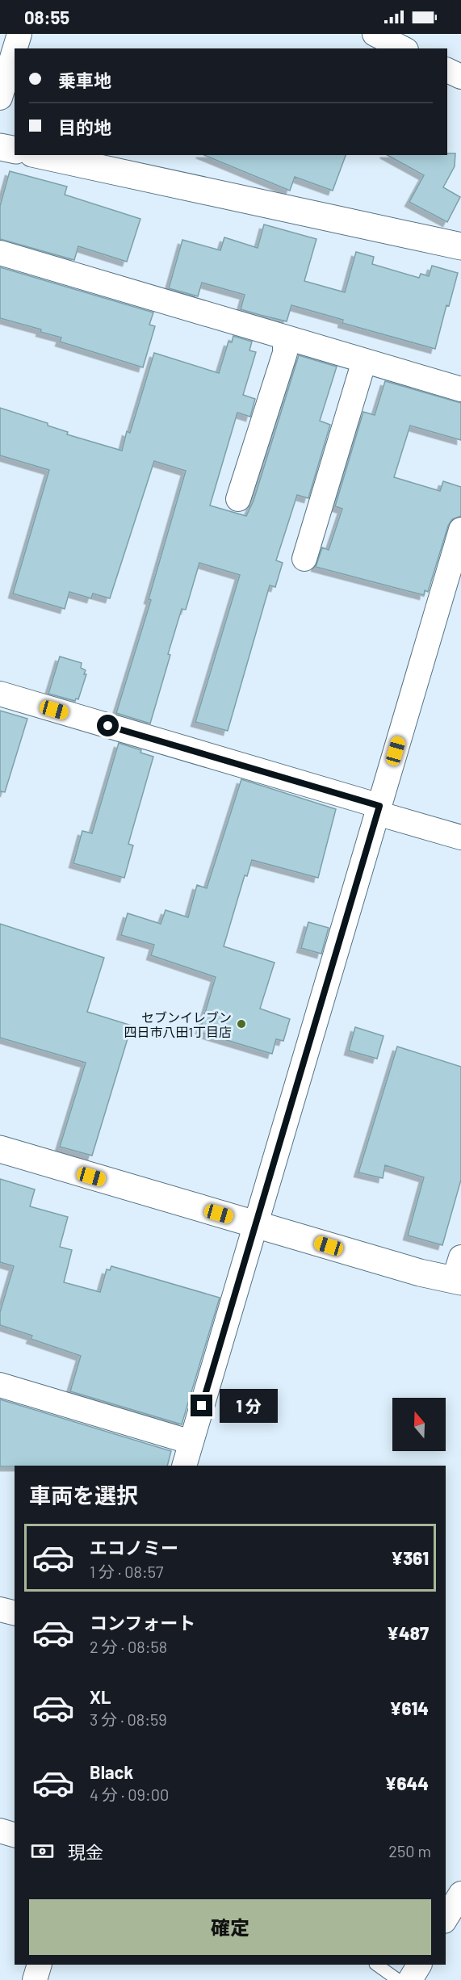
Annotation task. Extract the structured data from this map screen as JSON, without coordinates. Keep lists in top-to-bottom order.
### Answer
{
  "places": ["セブンイレブン 四日市八田1丁目店"],
  "north": "top",
  "page": {
    "status": "08:55",
    "banner": ["乗車地", "目的地"],
    "bubble": "1 分",
    "heading": "車両を選択",
    "list": [
      {
        "name": "エコノミー",
        "note": "1 分 · 08:57",
        "value": "¥361"
      },
      {
        "name": "コンフォート",
        "note": "2 分 · 08:58",
        "value": "¥487"
      },
      {
        "name": "XL",
        "note": "3 分 · 08:59",
        "value": "¥614"
      },
      {
        "name": "Black",
        "note": "4 分 · 09:00",
        "value": "¥644"
      }
    ],
    "pay": ["現金", "250 m"],
    "buttons": "確定"
  }
}
